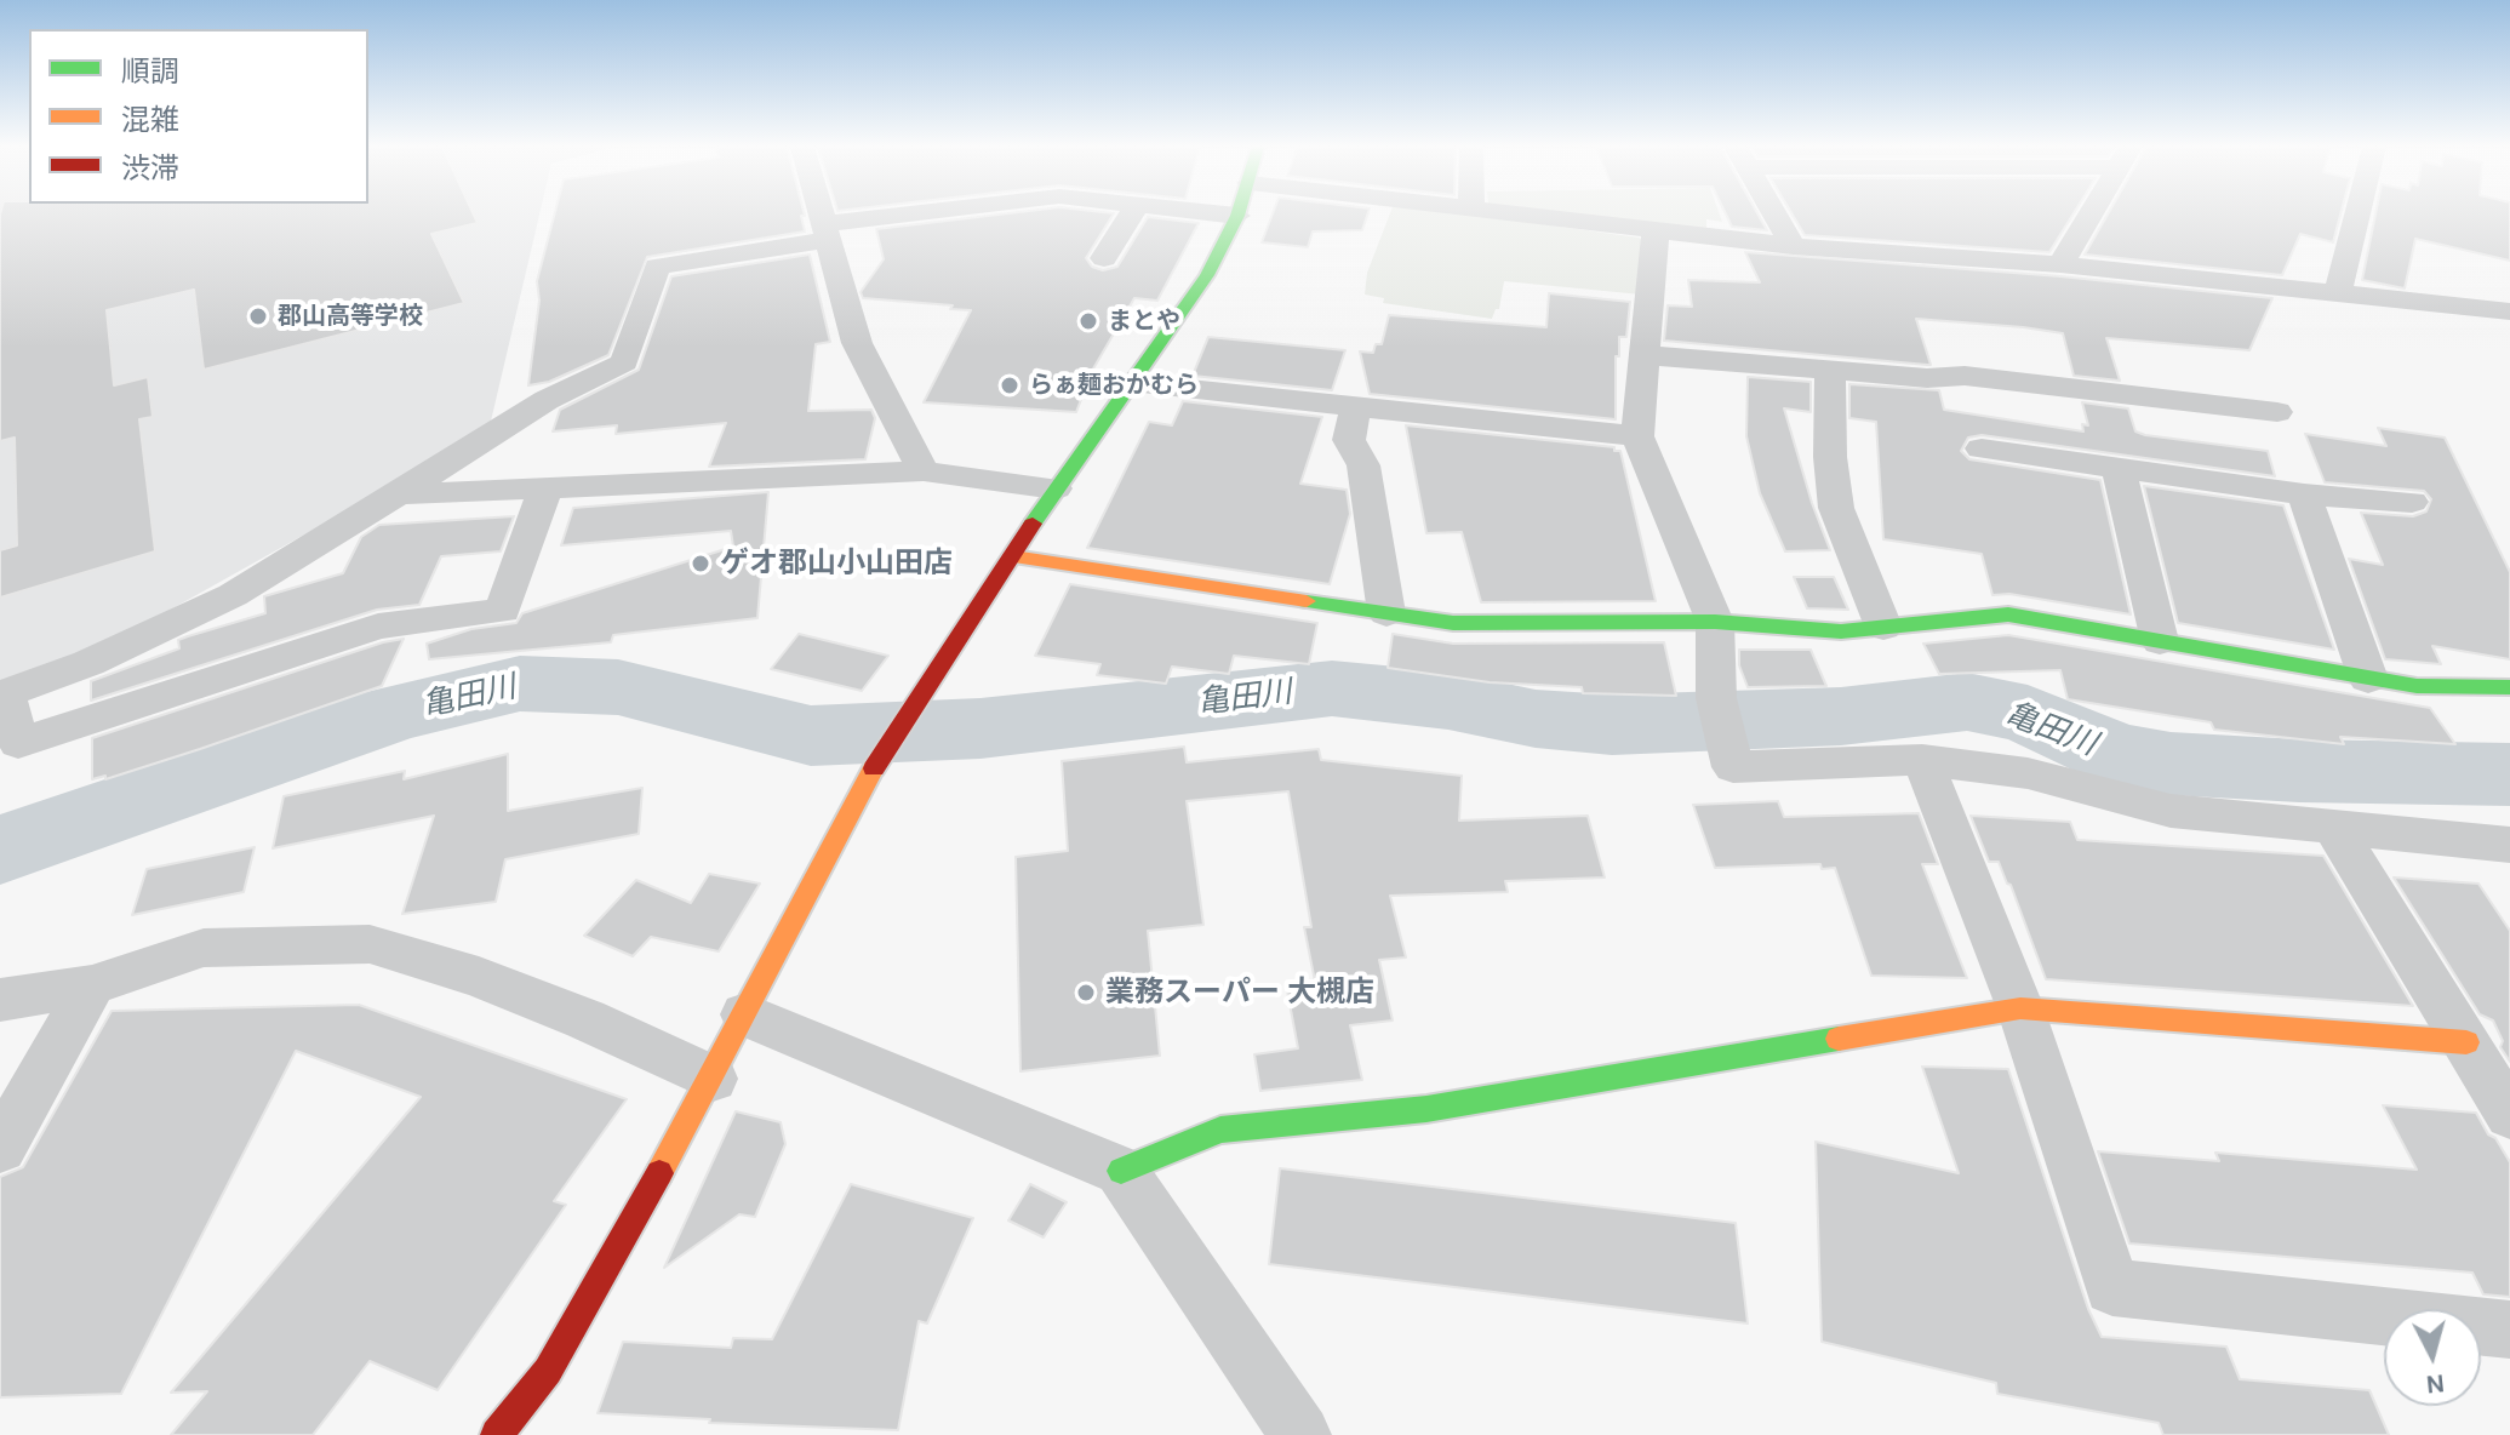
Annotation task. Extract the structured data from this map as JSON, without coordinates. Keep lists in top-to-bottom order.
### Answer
{
  "water": ["亀田川"],
  "places": [
    "郡山高等学校",
    "まとや",
    "らぁ麺おかむら",
    "ゲオ郡山小山田店",
    "業務スーパー 大槻店"
  ],
  "legend": ["順調", "混雑", "渋滞"],
  "north": "bottom"
}
